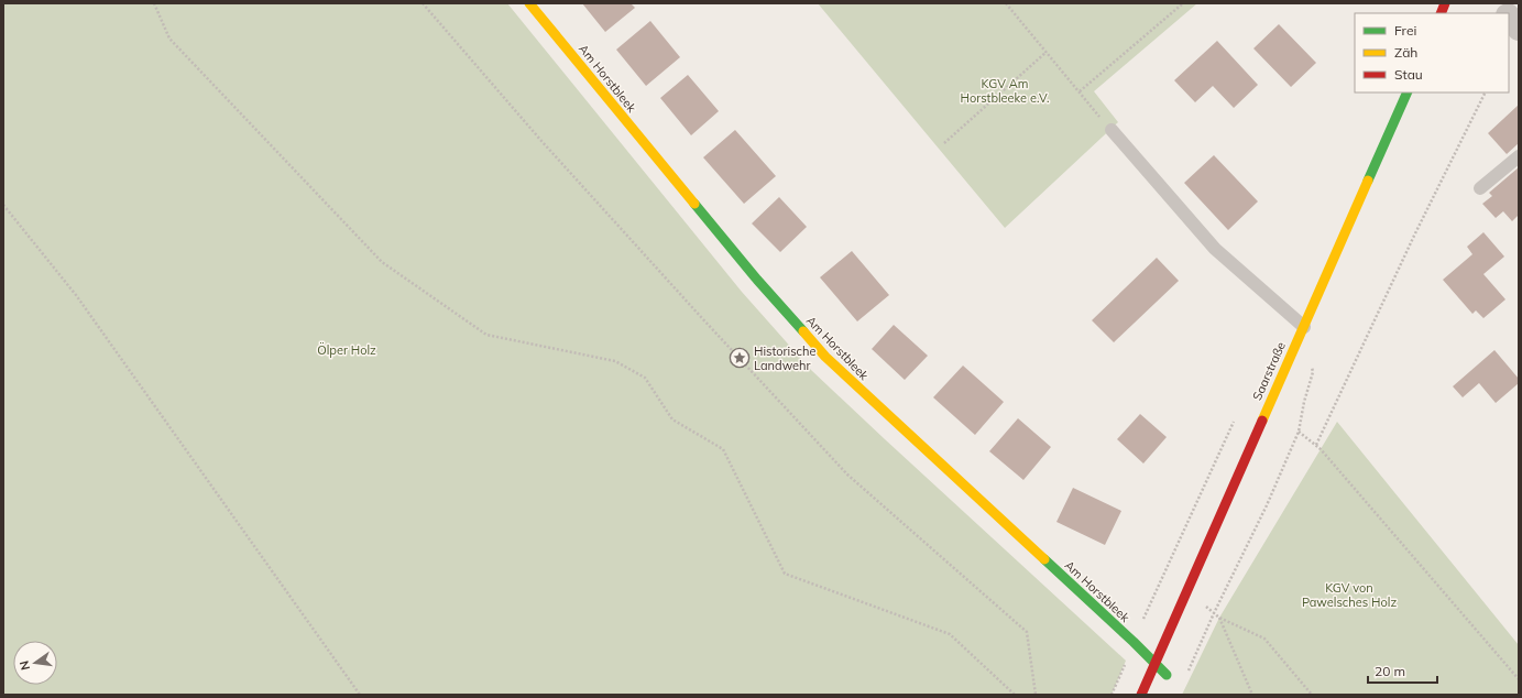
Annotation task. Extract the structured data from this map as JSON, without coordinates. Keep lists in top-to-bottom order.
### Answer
{
  "streets": {
    "street": ["Am Horstbleek", "Saarstraße"]
  },
  "crossings": [
    ["Am Horstbleek", "Saarstraße"]
  ],
  "parks": ["KGV Am Horstbleeke e.V.", "Ölper Holz", "KGV von Pawelsches Holz"],
  "places": {
    "place": ["Historische Landwehr"]
  },
  "legend": ["Frei", "Zäh", "Stau"],
  "scale_bar": "20 m",
  "north": "left"
}
